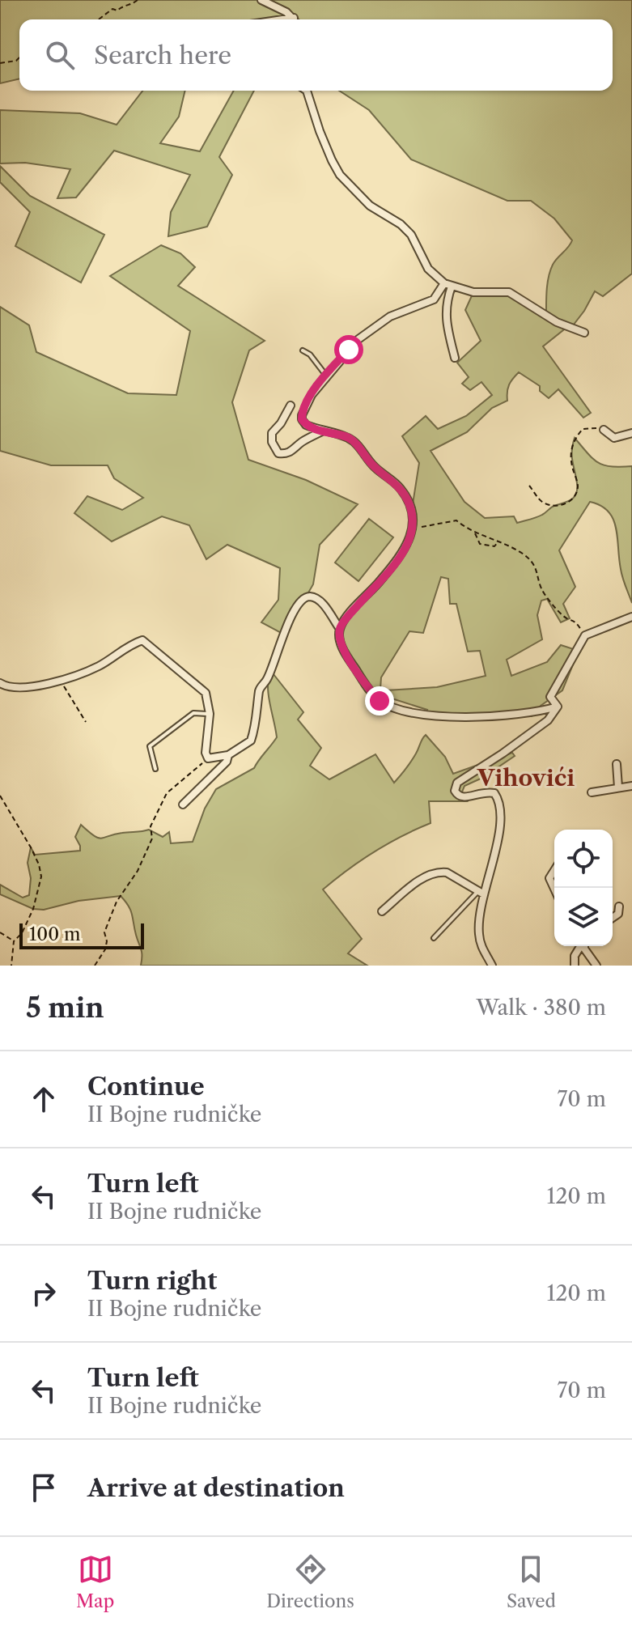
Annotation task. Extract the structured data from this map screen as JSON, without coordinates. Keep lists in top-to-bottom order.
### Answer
{
  "districts": ["Vihovići"],
  "scale_bar": "100 m",
  "page": {
    "search": "Search here",
    "scale": "100 m",
    "heading": ["5 min", "Walk · 380 m"],
    "list": [
      ["Continue", "II Bojne rudničke", "70 m"],
      ["Turn left", "II Bojne rudničke", "120 m"],
      ["Turn right", "II Bojne rudničke", "120 m"],
      ["Turn left", "II Bojne rudničke", "70 m"],
      "Arrive at destination"
    ],
    "nav": ["Map", "Directions", "Saved"]
  }
}
